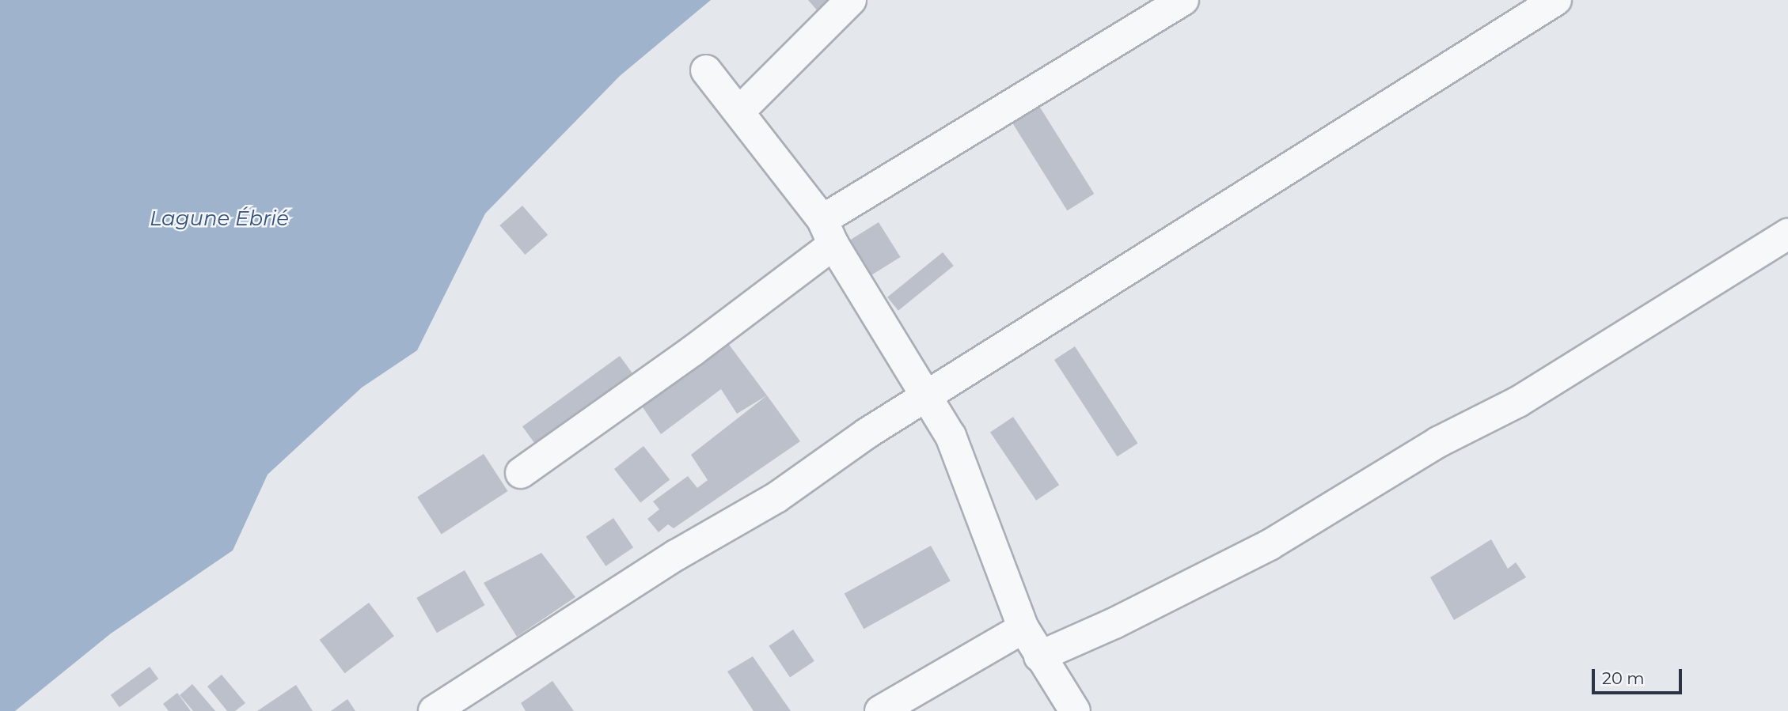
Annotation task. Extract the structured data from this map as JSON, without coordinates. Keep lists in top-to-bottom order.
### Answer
{
  "water": ["Lagune Ébrié"],
  "scale_bar": "20 m"
}
